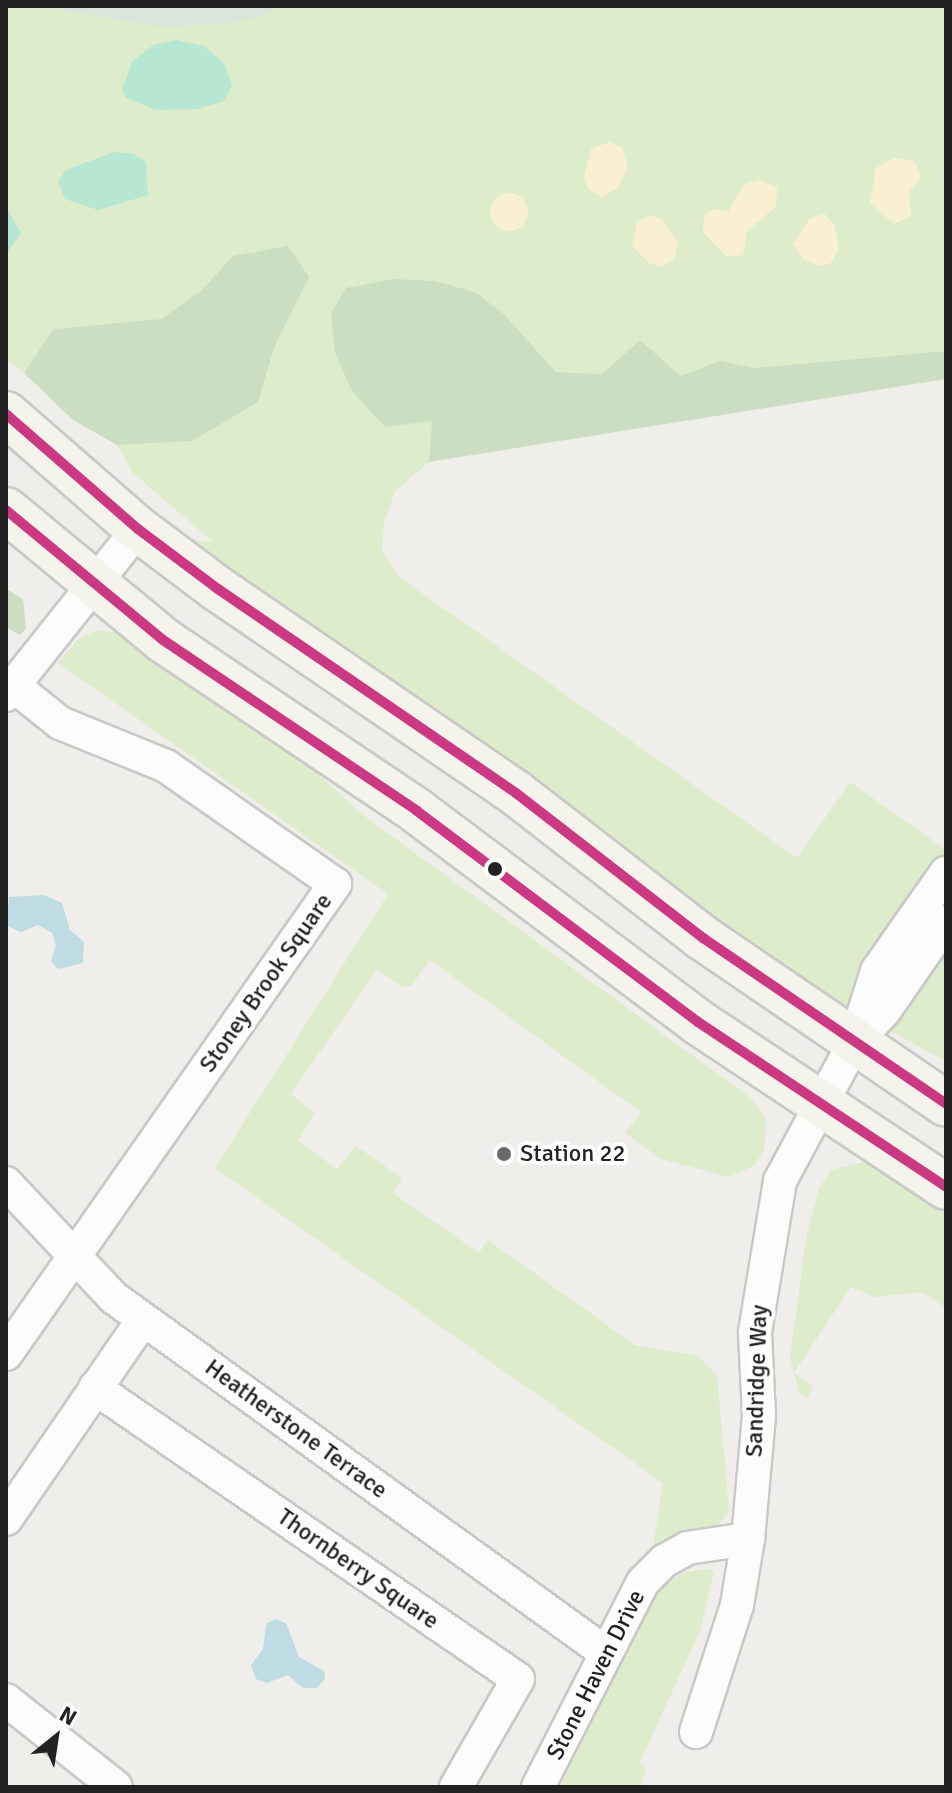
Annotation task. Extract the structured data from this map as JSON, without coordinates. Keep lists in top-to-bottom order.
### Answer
{
  "streets": {
    "street": [
      "Stoney Brook Square",
      "Sandridge Way",
      "Heatherstone Terrace",
      "Thornberry Square",
      "Stone Haven Drive"
    ]
  },
  "crossings": [
    ["Stoney Brook Square", "Heatherstone Terrace"],
    ["Sandridge Way", "Stone Haven Drive"],
    ["Heatherstone Terrace", "Stone Haven Drive"]
  ],
  "places": ["Station 22"],
  "north": "top right"
}
